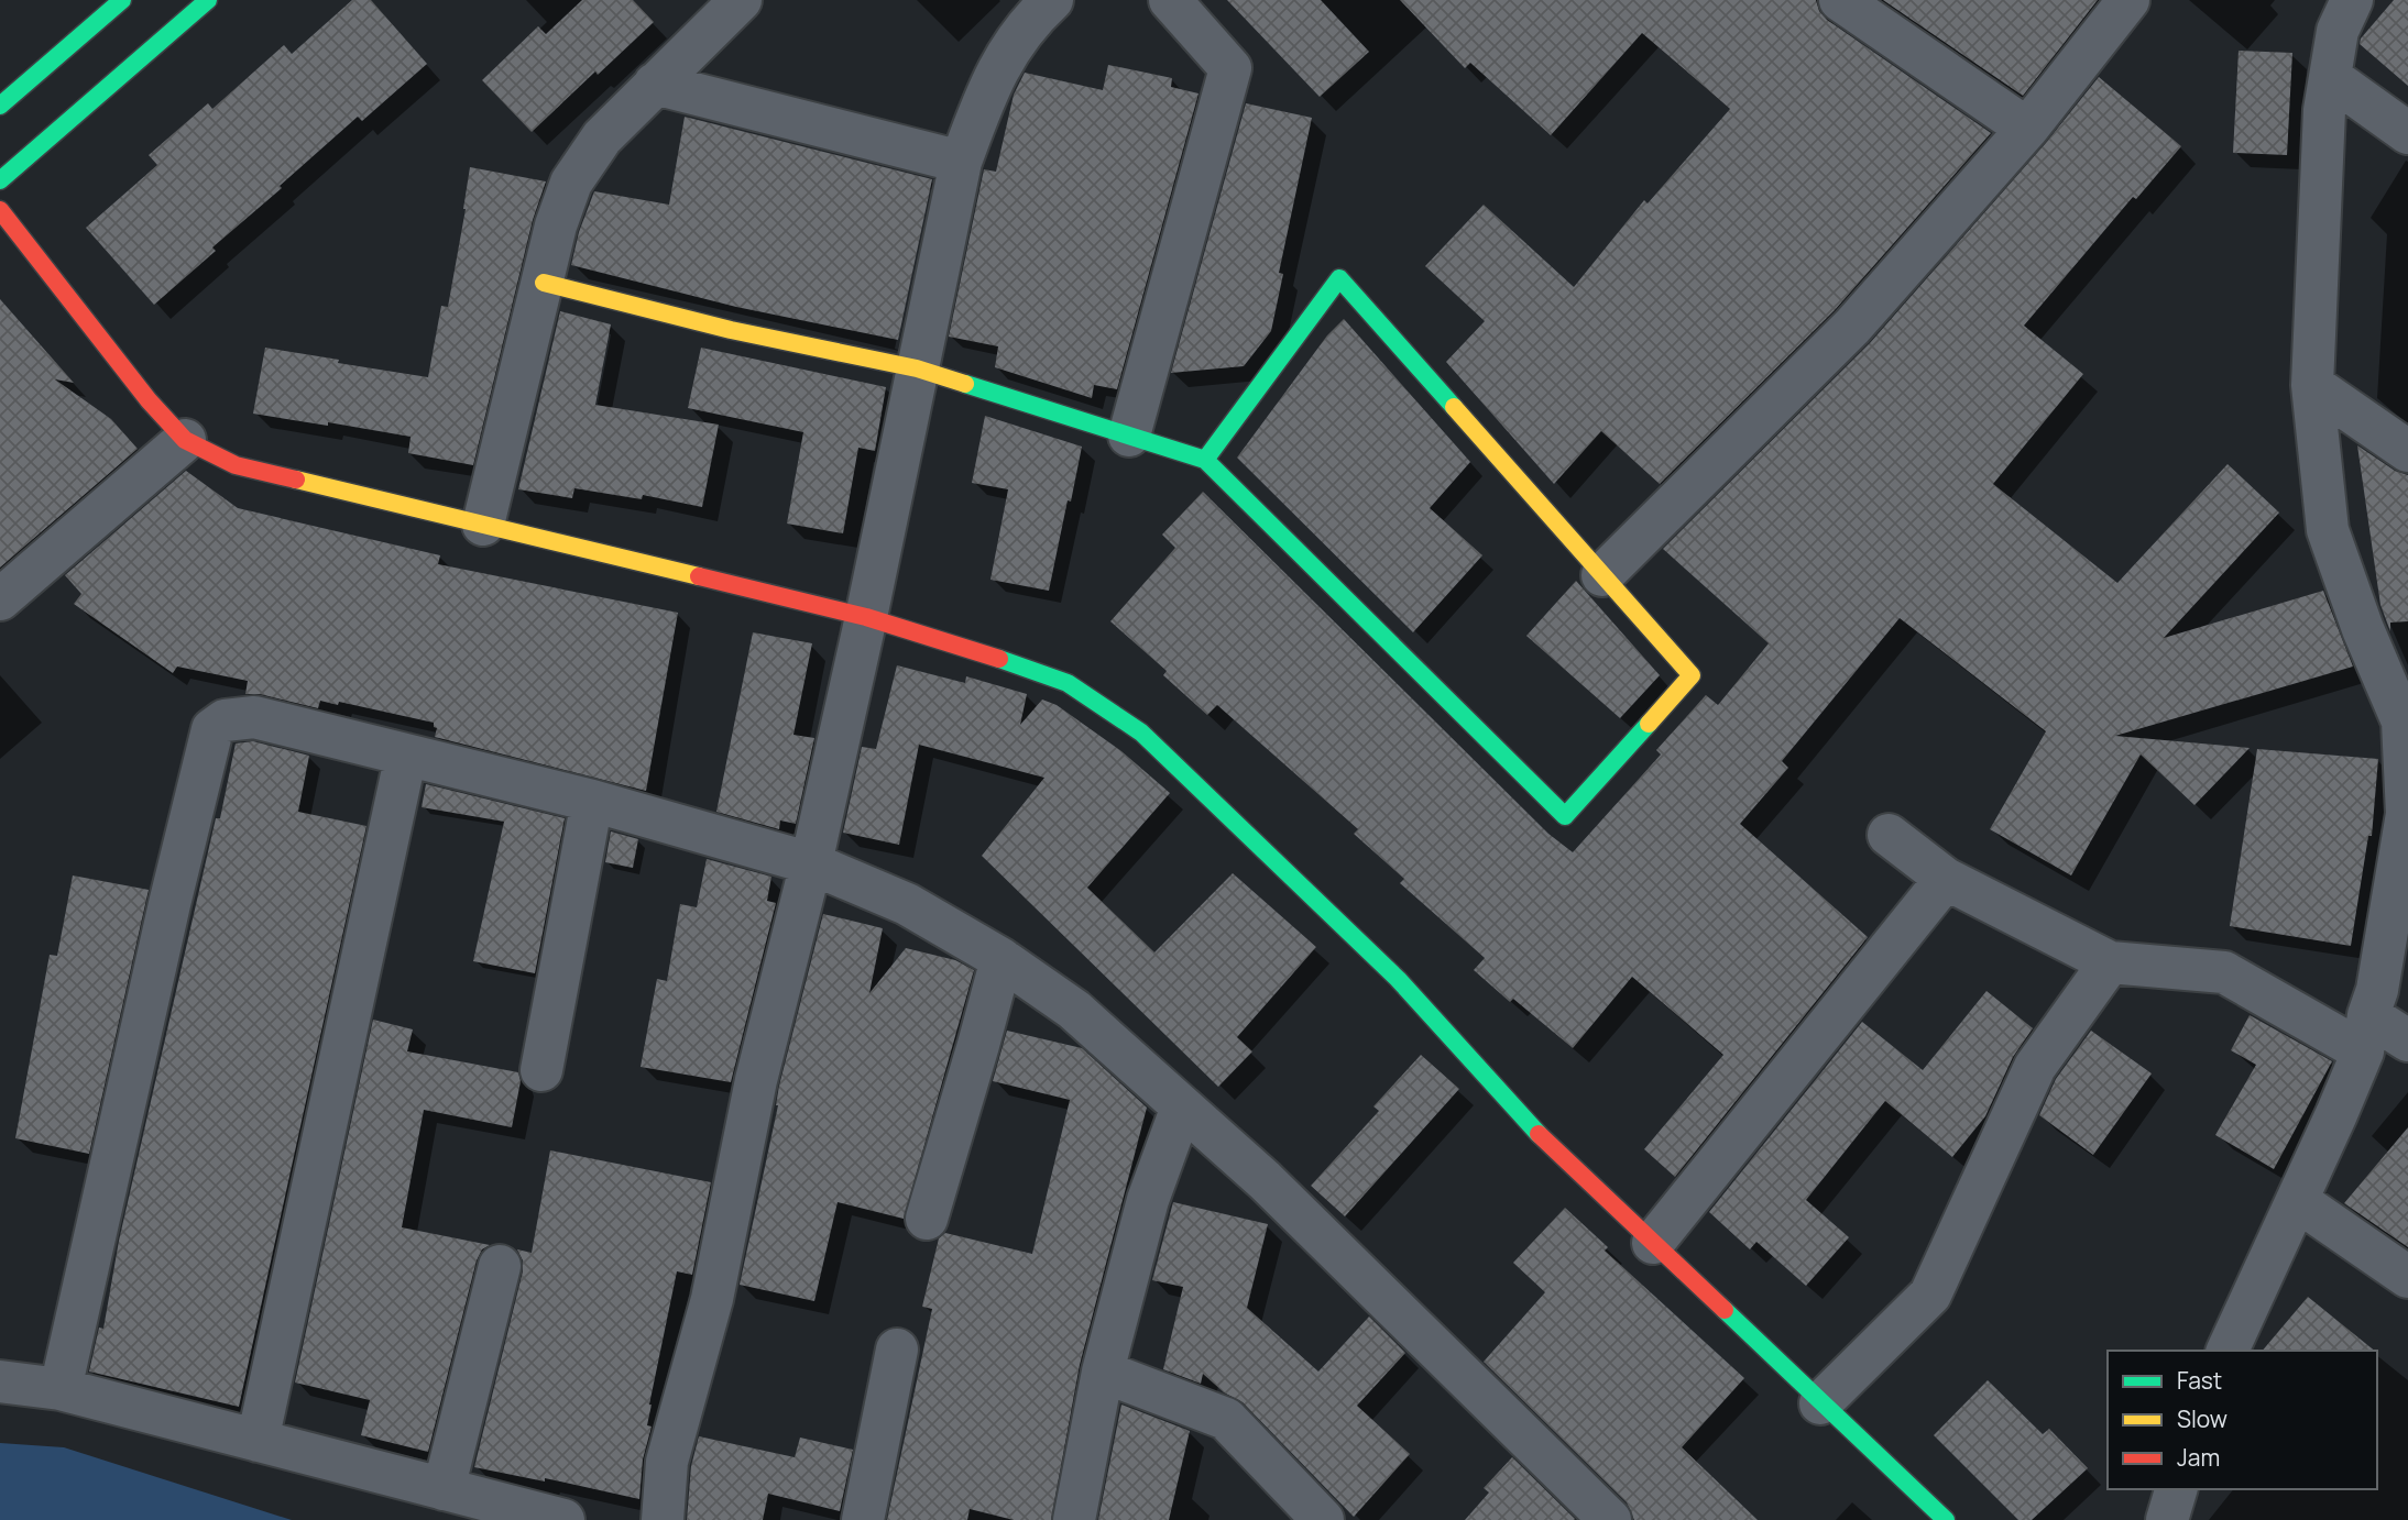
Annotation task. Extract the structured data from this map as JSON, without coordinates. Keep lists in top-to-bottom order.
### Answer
{
  "legend": ["Fast", "Slow", "Jam"]
}
